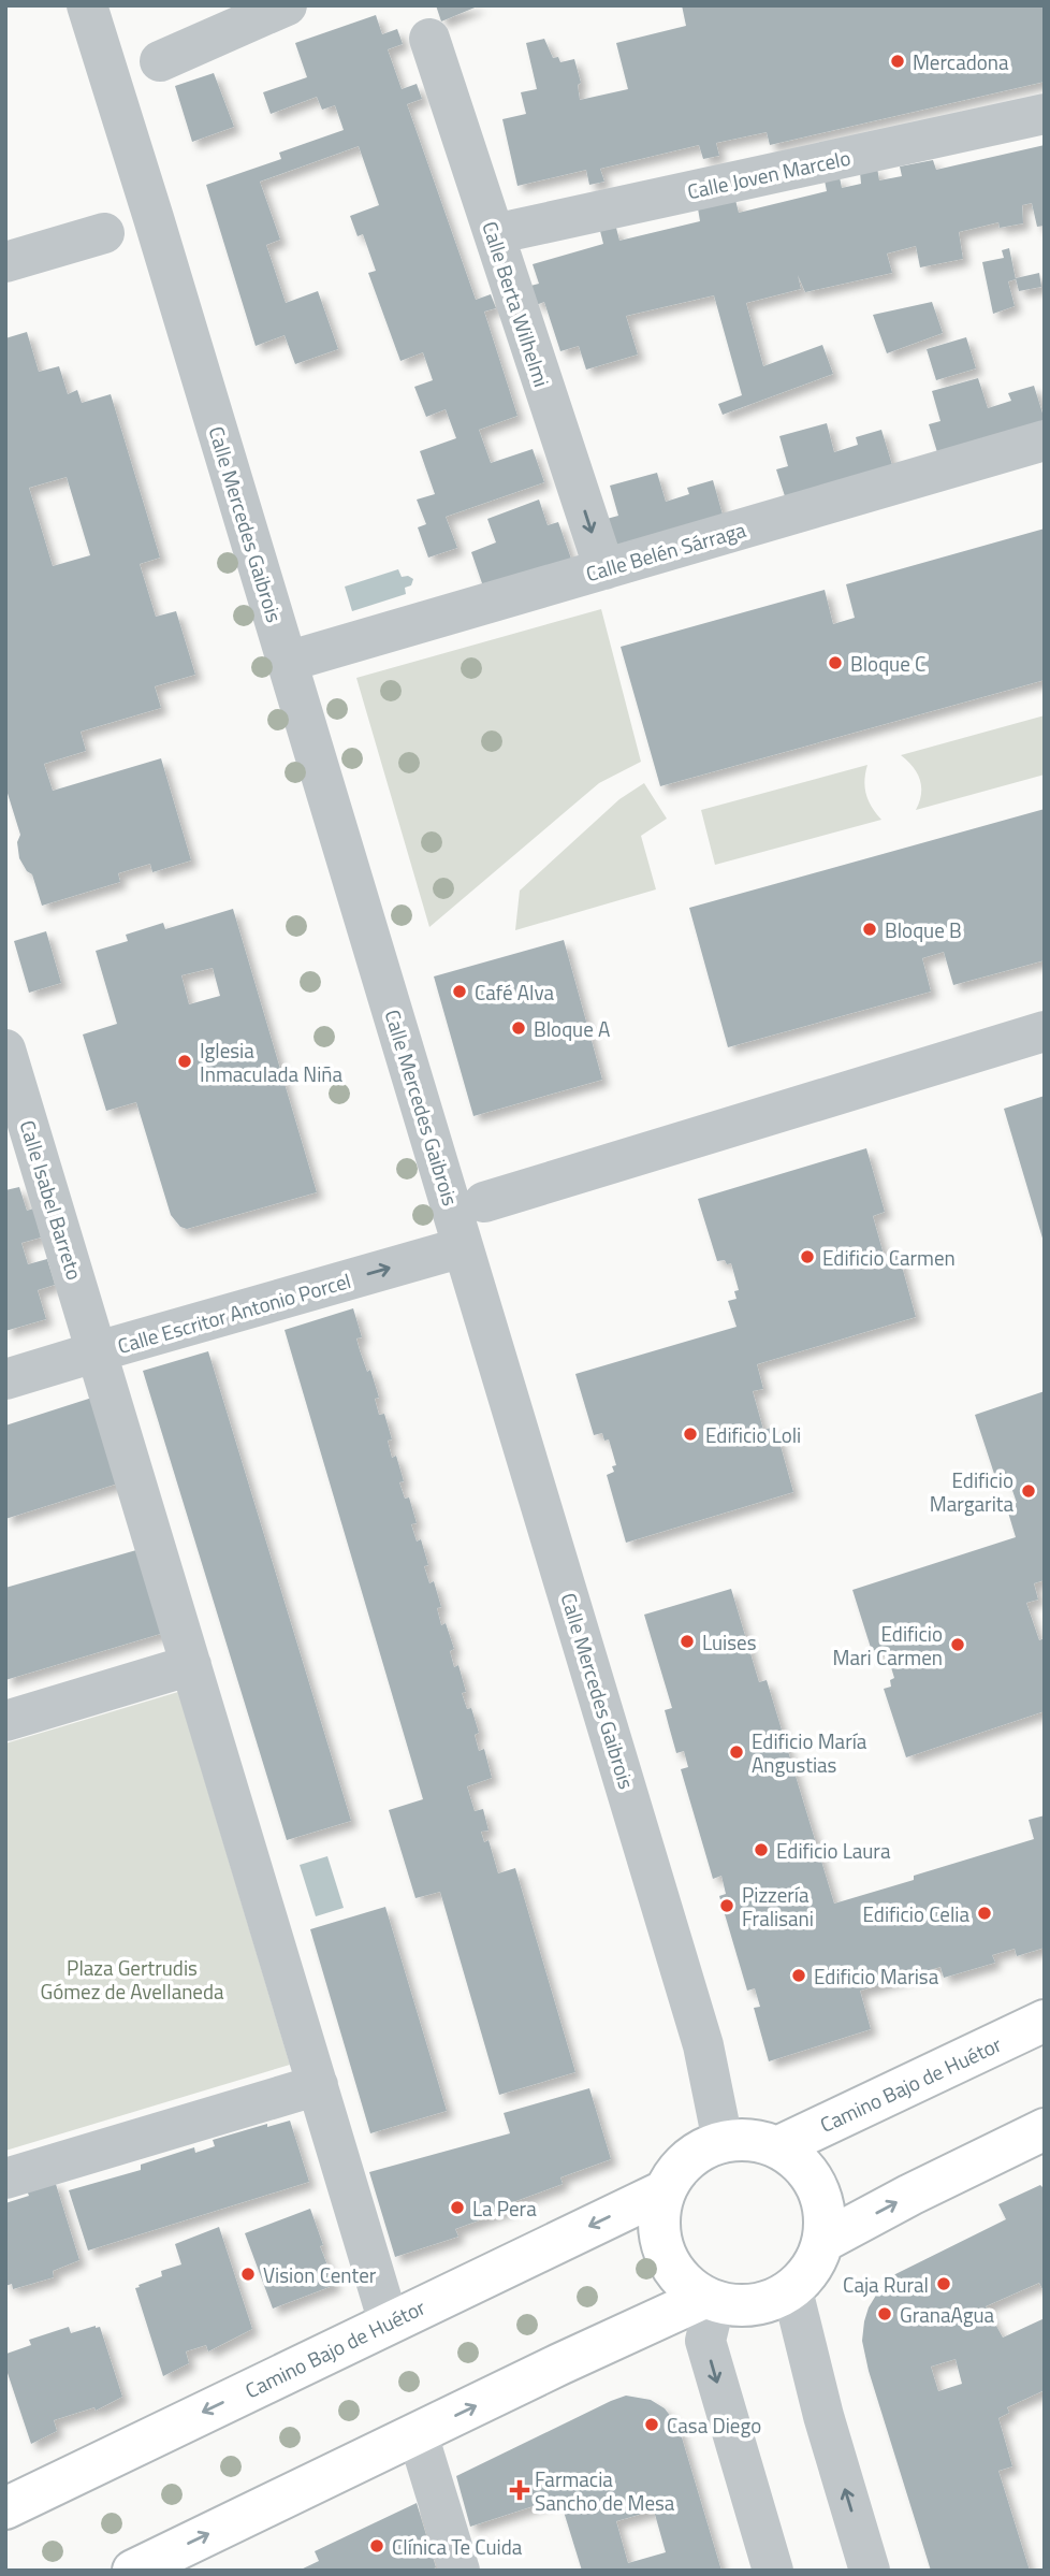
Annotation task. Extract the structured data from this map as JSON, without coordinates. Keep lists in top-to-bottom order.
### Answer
{
  "streets": {
    "main road": ["Camino Bajo de Huétor"],
    "street": [
      "Calle Joven Marcelo",
      "Calle Berta Wilhelmi",
      "Calle Mercedes Gaibrois",
      "Calle Belén Sárraga",
      "Calle Isabel Barreto",
      "Calle Escritor Antonio Porcel"
    ]
  },
  "crossings": [
    ["Calle Joven Marcelo", "Calle Berta Wilhelmi"],
    ["Calle Berta Wilhelmi", "Calle Belén Sárraga"],
    ["Calle Mercedes Gaibrois", "Calle Belén Sárraga"],
    ["Calle Mercedes Gaibrois", "Calle Escritor Antonio Porcel"],
    ["Calle Mercedes Gaibrois", "Camino Bajo de Huétor"],
    ["Calle Isabel Barreto", "Calle Escritor Antonio Porcel"]
  ],
  "one_way": ["Calle Berta Wilhelmi", "Calle Escritor Antonio Porcel"],
  "parks": ["Plaza Gertrudis Gómez de Avellaneda"],
  "places": {
    "other": [
      "Mercadona",
      "Bloque C",
      "Bloque B",
      "Café Alva",
      "Bloque A",
      "Iglesia Inmaculada Niña",
      "Edificio Carmen",
      "Edificio Loli",
      "Edificio Margarita",
      "Luises",
      "Edificio Mari Carmen",
      "Edificio María Angustias",
      "Edificio Laura",
      "Pizzería Fralisani",
      "Edificio Celia",
      "Edificio Marisa",
      "La Pera",
      "Vision Center",
      "Caja Rural",
      "GranaAgua",
      "Casa Diego",
      "Clínica Te Cuida"
    ],
    "health": ["Farmacia Sancho de Mesa"]
  }
}
